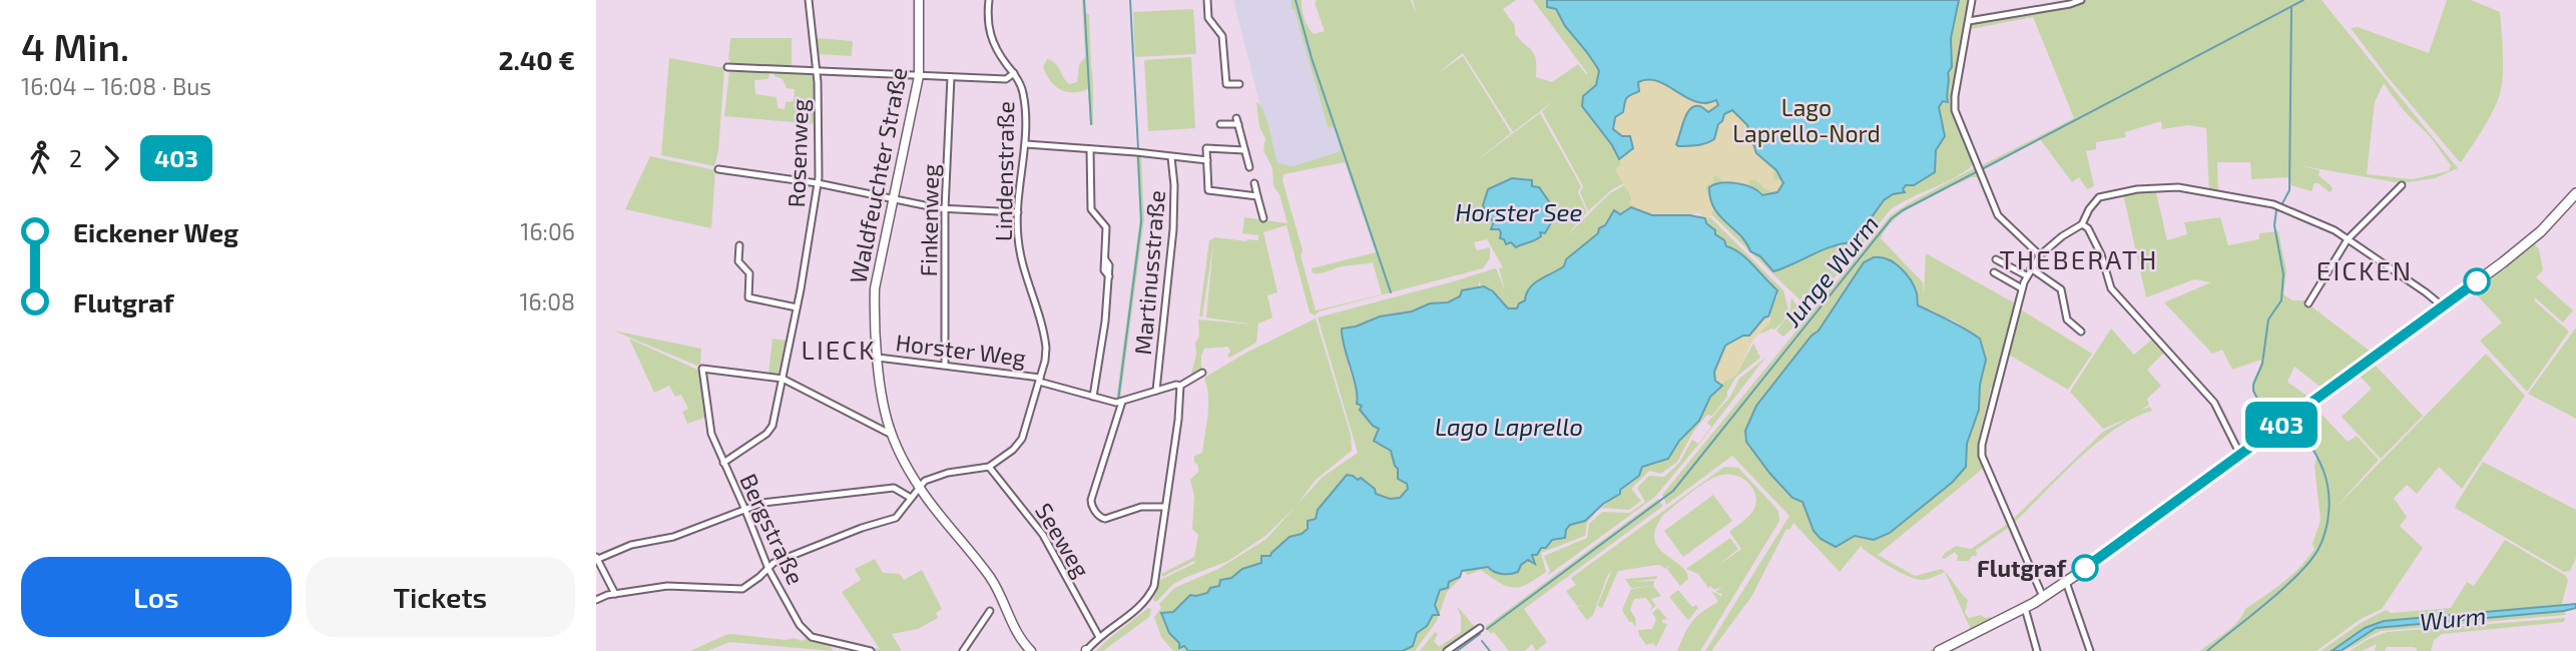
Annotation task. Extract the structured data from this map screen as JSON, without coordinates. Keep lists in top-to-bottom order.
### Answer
{
  "streets": {
    "street": [
      "Rosenweg",
      "Lindenstraße",
      "Waldfeuchter Straße",
      "Finkenweg",
      "Martinusstraße",
      "Horster Weg",
      "Bergstraße",
      "Seeweg"
    ]
  },
  "crossings": [
    ["Rosenweg", "Bergstraße"],
    ["Lindenstraße", "Waldfeuchter Straße"],
    ["Lindenstraße", "Martinusstraße"],
    ["Lindenstraße", "Horster Weg"],
    ["Lindenstraße", "Seeweg"],
    ["Waldfeuchter Straße", "Horster Weg"],
    ["Finkenweg", "Horster Weg"],
    ["Martinusstraße", "Horster Weg"]
  ],
  "districts": ["THEBERATH", "EICKEN", "LIECK"],
  "water": [
    "Horster See",
    "Junge Wurm",
    "Lago Laprello",
    "Wurm"
  ],
  "parks": ["Lago Laprello-Nord"],
  "places": ["Flutgraf"],
  "lines": ["bus line 403"],
  "page": {
    "heading": ["4 Min.", "16:04 – 16:08 · Bus", "2.40 €"],
    "on_map": "403",
    "legs": ["2", "403"],
    "list": [
      {
        "name": "Eickener Weg",
        "value": "16:06"
      },
      {
        "name": "Flutgraf",
        "value": "16:08"
      }
    ],
    "buttons": ["Los", "Tickets"]
  }
}
